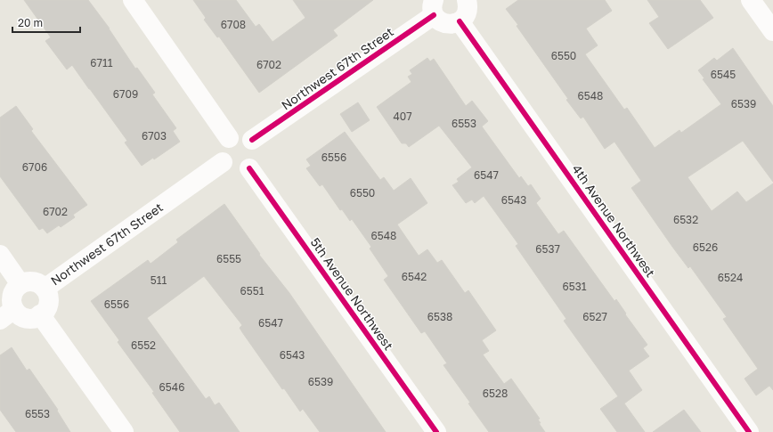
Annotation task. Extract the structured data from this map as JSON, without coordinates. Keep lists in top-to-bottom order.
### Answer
{
  "streets": {
    "street": ["Northwest 67th Street", "4th Avenue Northwest", "5th Avenue Northwest"]
  },
  "crossings": [
    ["Northwest 67th Street", "5th Avenue Northwest"]
  ],
  "house_numbers": [
    "6708",
    "6550",
    "6711",
    "6702",
    "6545",
    "6709",
    "6548",
    "6539",
    "407",
    "6553",
    "6703",
    "6556",
    "6706",
    "6547",
    "6550",
    "6543",
    "6702",
    "6532",
    "6548",
    "6526",
    "6537",
    "6555",
    "6542",
    "6524",
    "511",
    "6531",
    "6551",
    "6556",
    "6538",
    "6527",
    "6547",
    "6552",
    "6543",
    "6539",
    "6546",
    "6528",
    "6553"
  ],
  "scale_bar": "20 m"
}
